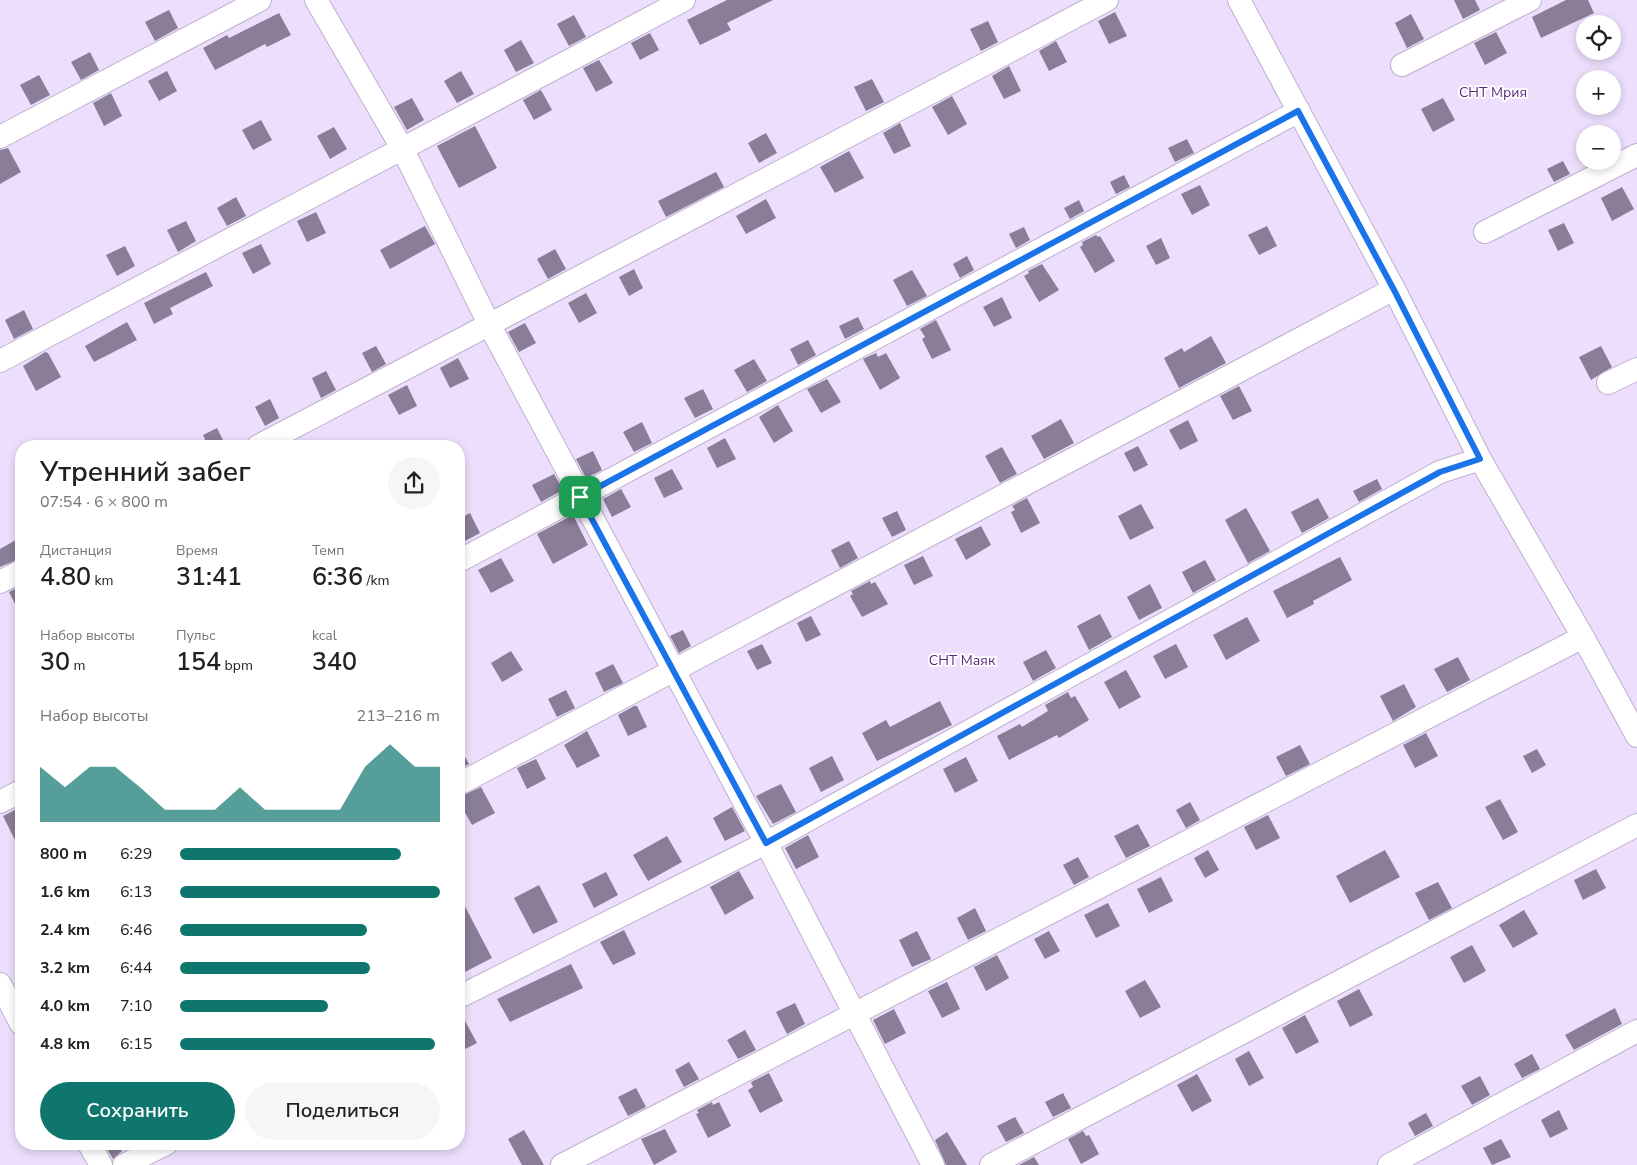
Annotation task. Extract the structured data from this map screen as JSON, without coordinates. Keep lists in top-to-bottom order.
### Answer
{
  "parks": ["СНТ Мрия", "СНТ Маяк"],
  "page": {
    "map_buttons": ["+", "−"],
    "heading": ["Утренний забег", "07:54 · 6 × 800 m"],
    "stats": [
      ["Дистанция", "4.80 km"],
      ["Время", "31:41"],
      ["Темп", "6:36 /km"],
      ["Набор высоты", "30 m"],
      ["Пульс", "154 bpm"],
      ["kcal", "340"]
    ],
    "chart": ["Набор высоты", "213–216 m"],
    "list": [
      {
        "name": "800 m",
        "note": "6:29"
      },
      {
        "name": "1.6 km",
        "note": "6:13"
      },
      {
        "name": "2.4 km",
        "note": "6:46"
      },
      {
        "name": "3.2 km",
        "note": "6:44"
      },
      {
        "name": "4.0 km",
        "note": "7:10"
      },
      {
        "name": "4.8 km",
        "note": "6:15"
      }
    ],
    "buttons": ["Сохранить", "Поделиться"]
  }
}
